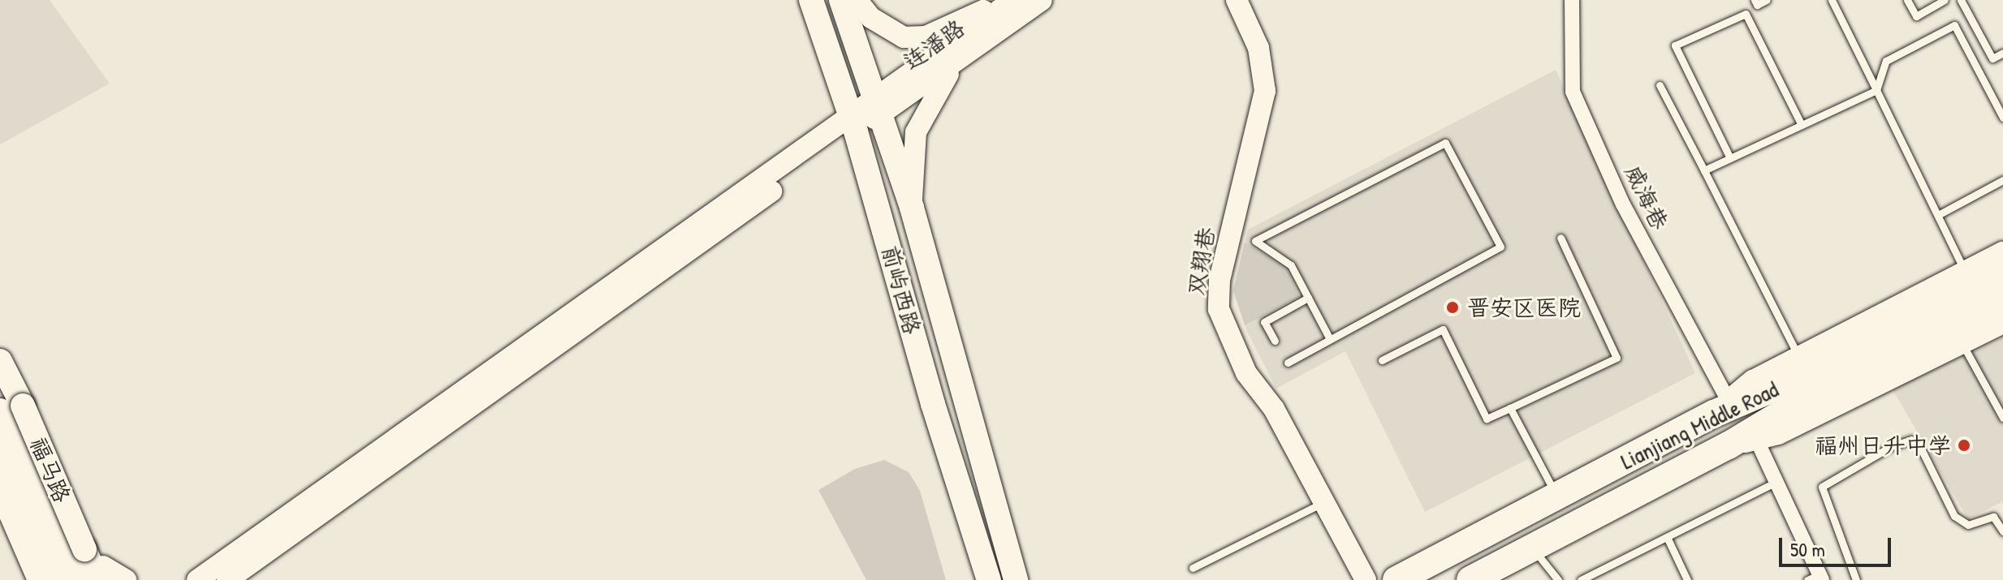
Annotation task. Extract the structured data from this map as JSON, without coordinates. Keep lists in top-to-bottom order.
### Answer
{
  "streets": {
    "highway": ["Lianjiang Middle Road"],
    "main road": [
      "连潘路",
      "双翔巷",
      "前屿西路",
      "福马路"
    ],
    "street": ["威海巷"]
  },
  "crossings": [
    ["连潘路", "前屿西路"],
    ["威海巷", "Lianjiang Middle Road"]
  ],
  "places": ["晋安区医院", "福州日升中学"],
  "scale_bar": "50 m"
}
